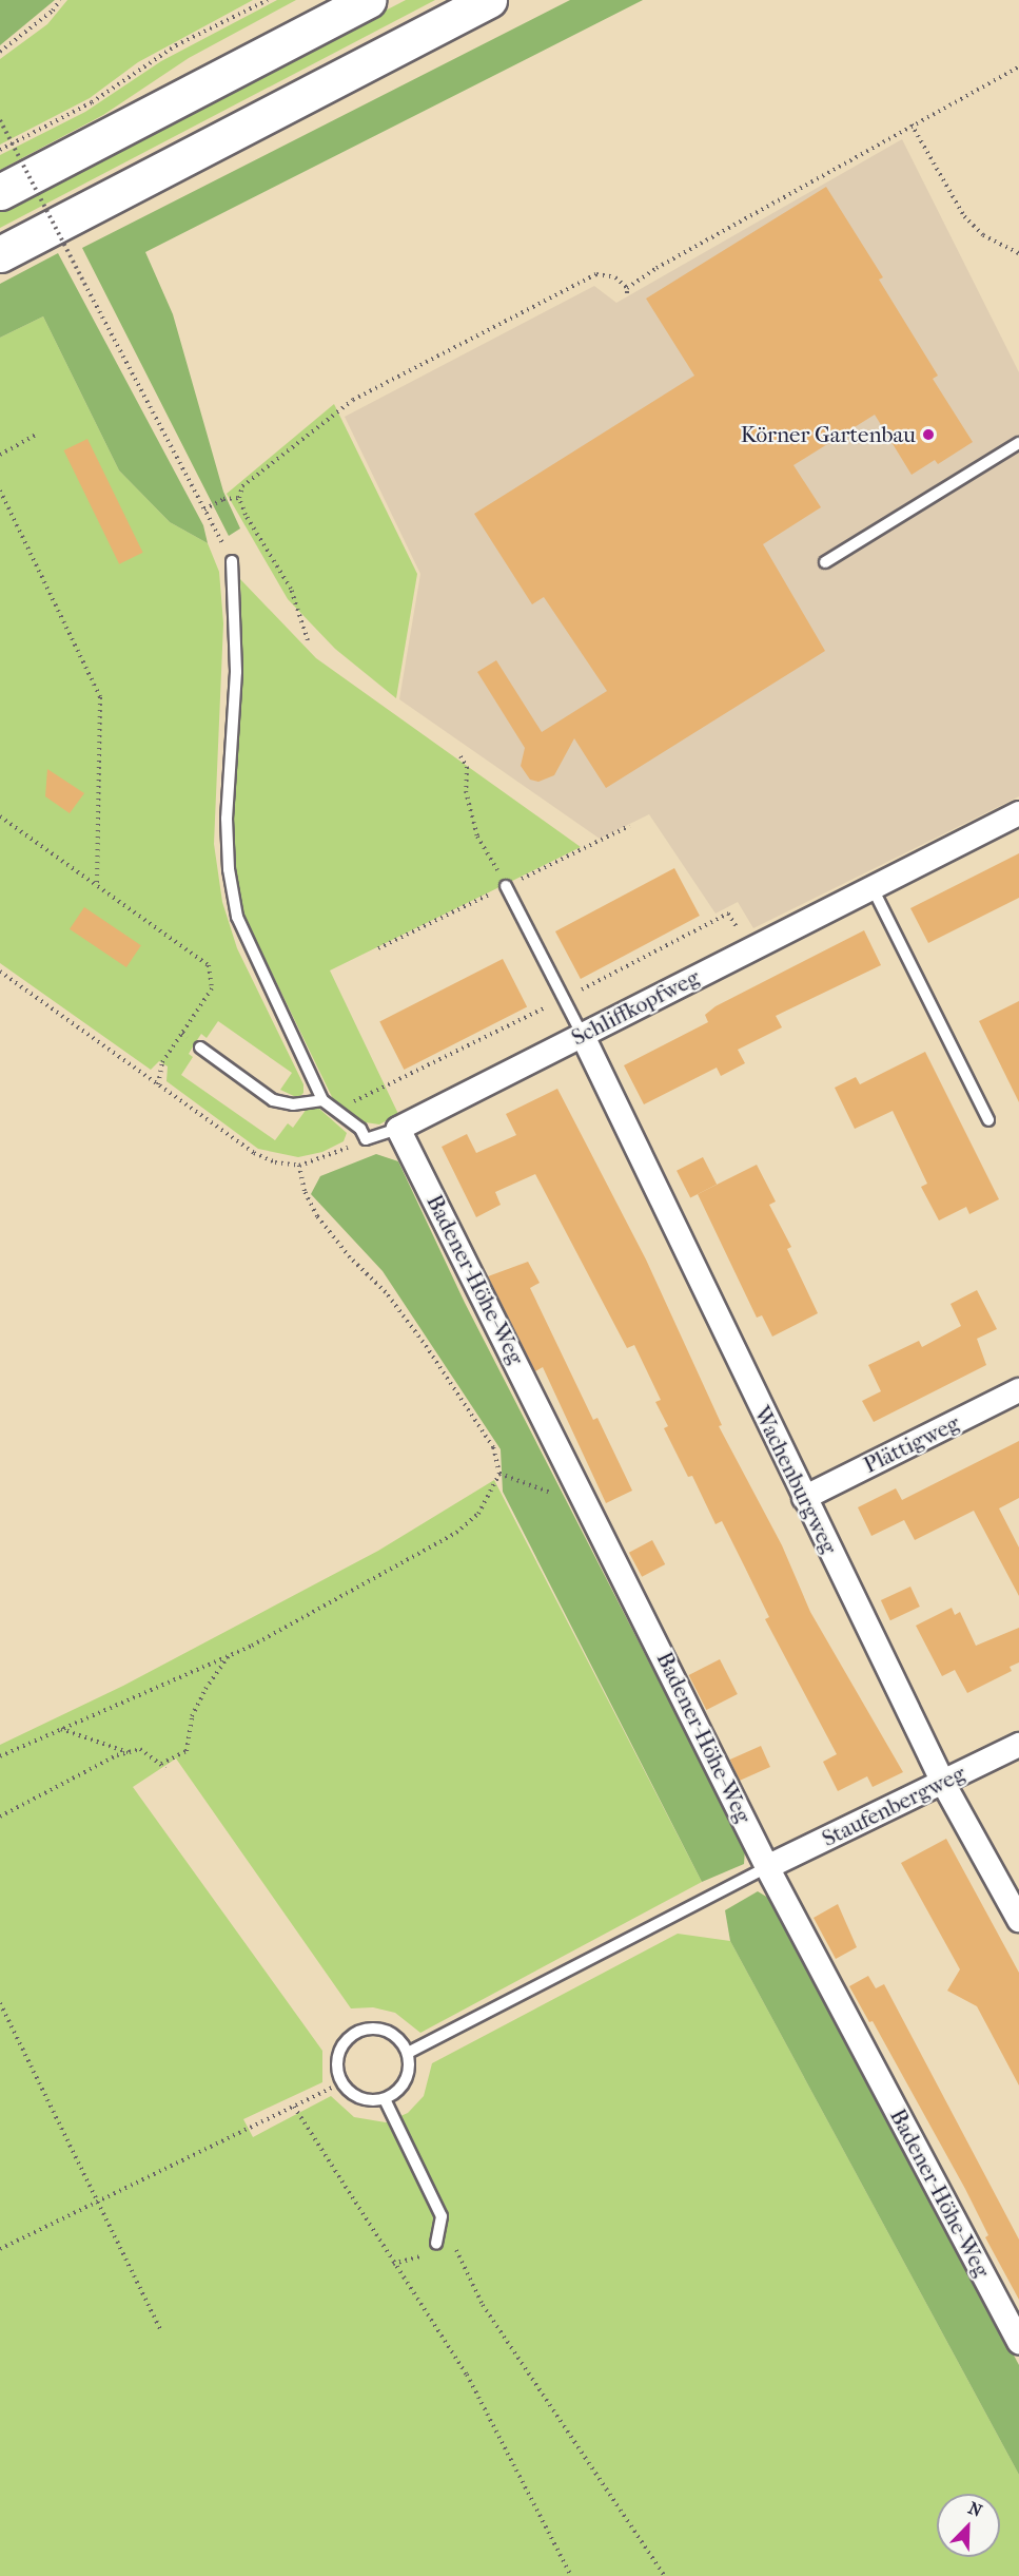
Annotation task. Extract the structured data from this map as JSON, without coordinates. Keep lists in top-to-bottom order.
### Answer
{
  "streets": {
    "street": [
      "Schliffkopfweg",
      "Badener-Höhe-Weg",
      "Plättigweg",
      "Wachenburgweg",
      "Staufenbergweg"
    ]
  },
  "crossings": [
    ["Schliffkopfweg", "Badener-Höhe-Weg"],
    ["Schliffkopfweg", "Wachenburgweg"],
    ["Badener-Höhe-Weg", "Staufenbergweg"],
    ["Plättigweg", "Wachenburgweg"],
    ["Wachenburgweg", "Staufenbergweg"]
  ],
  "places": ["Körner Gartenbau"],
  "north": "top right"
}
